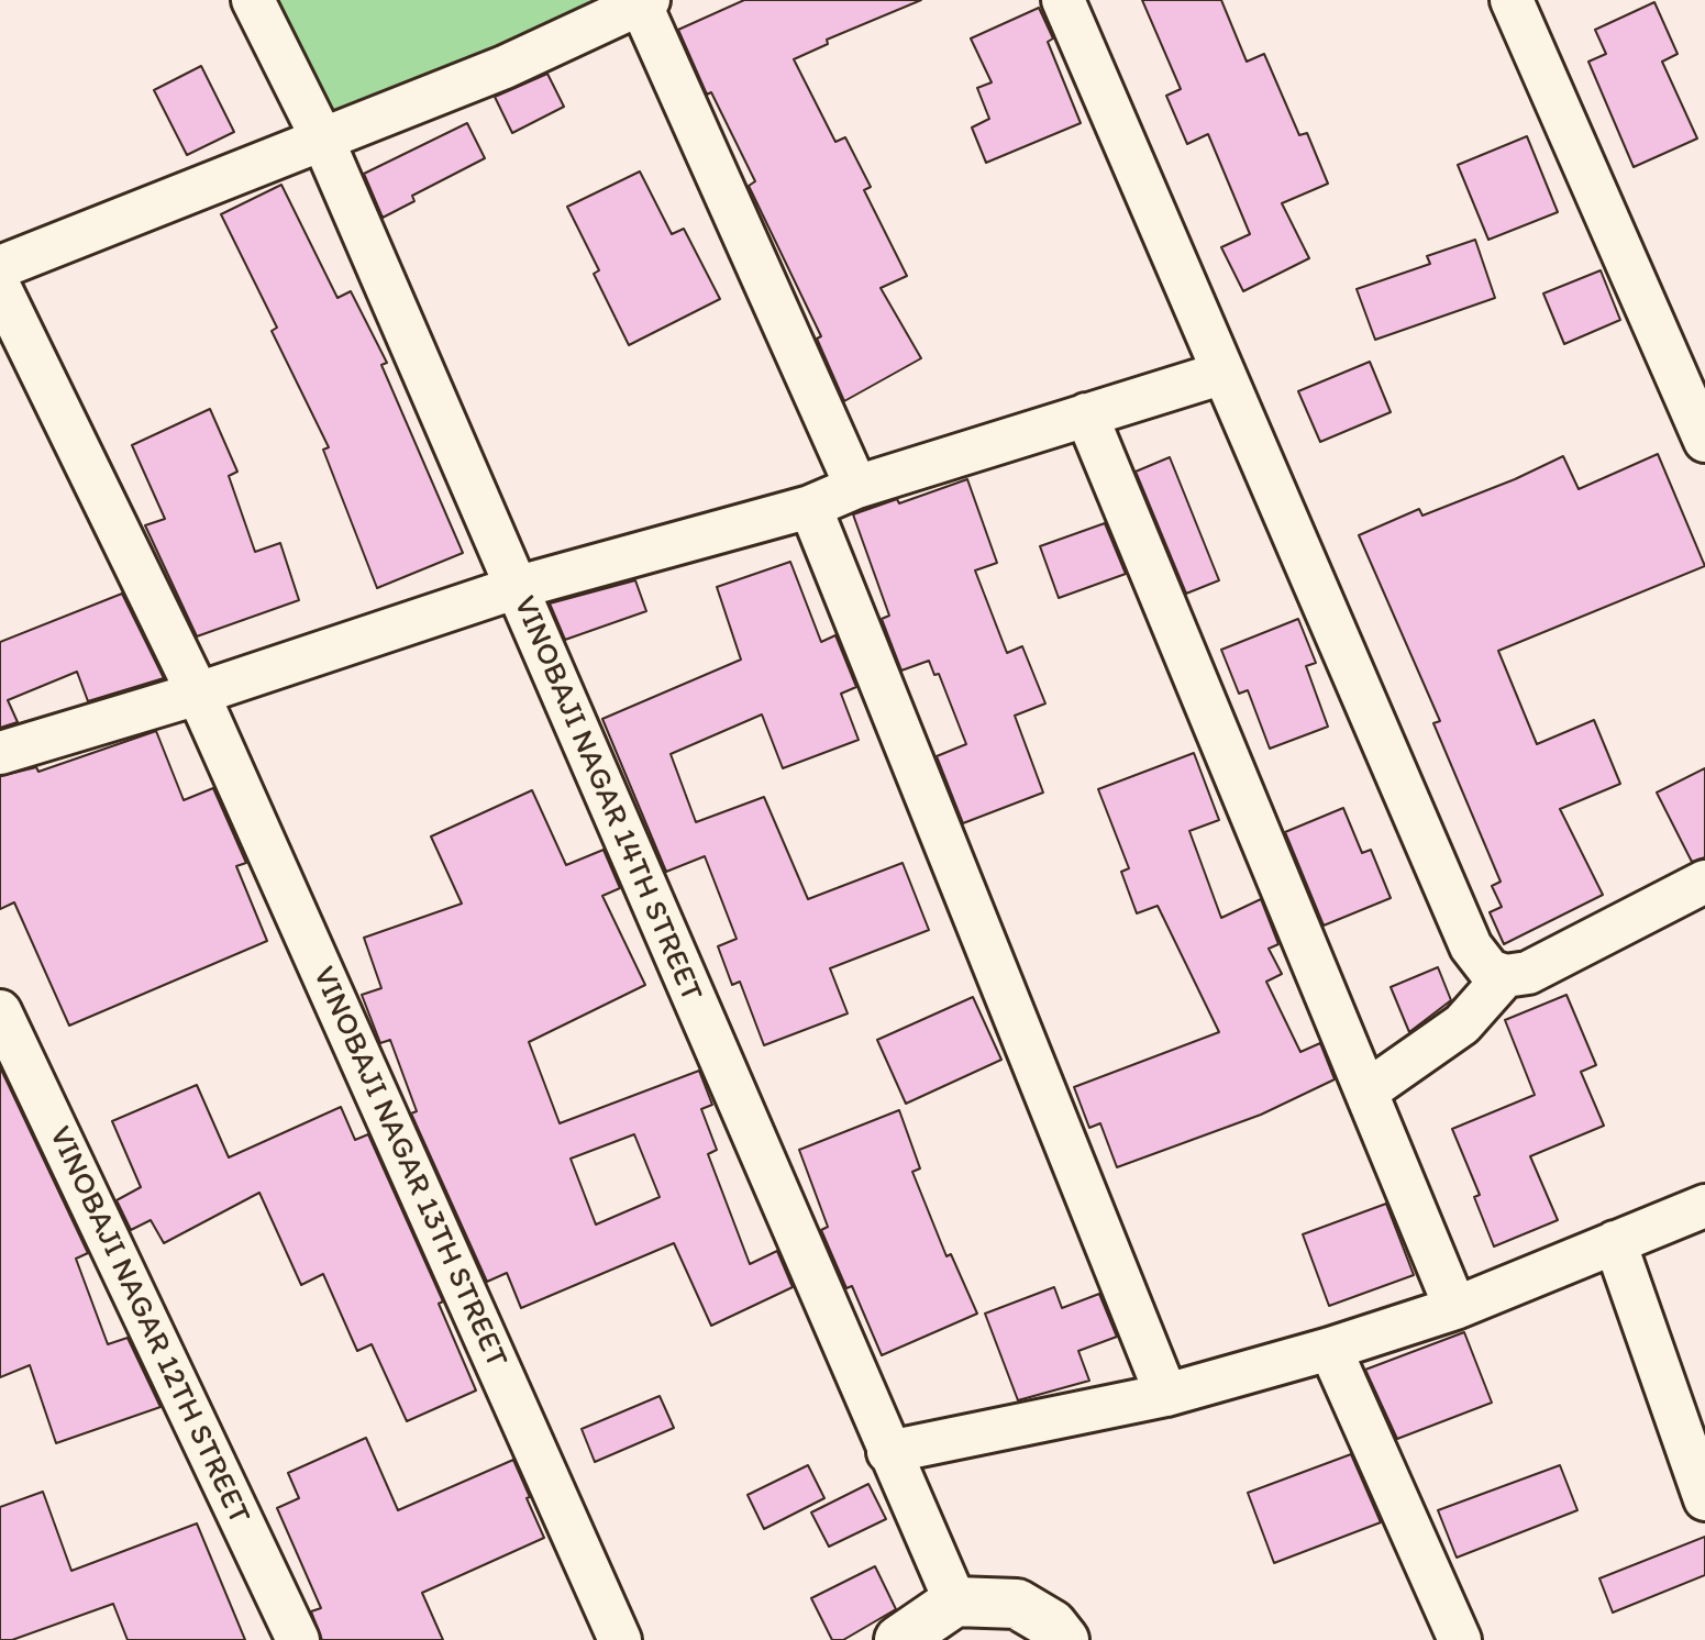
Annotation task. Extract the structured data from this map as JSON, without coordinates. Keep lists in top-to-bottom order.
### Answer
{
  "streets": {
    "street": ["VINOBAJI NAGAR 14TH STREET", "VINOBAJI NAGAR 13TH STREET", "VINOBAJI NAGAR 12TH STREET"]
  }
}
